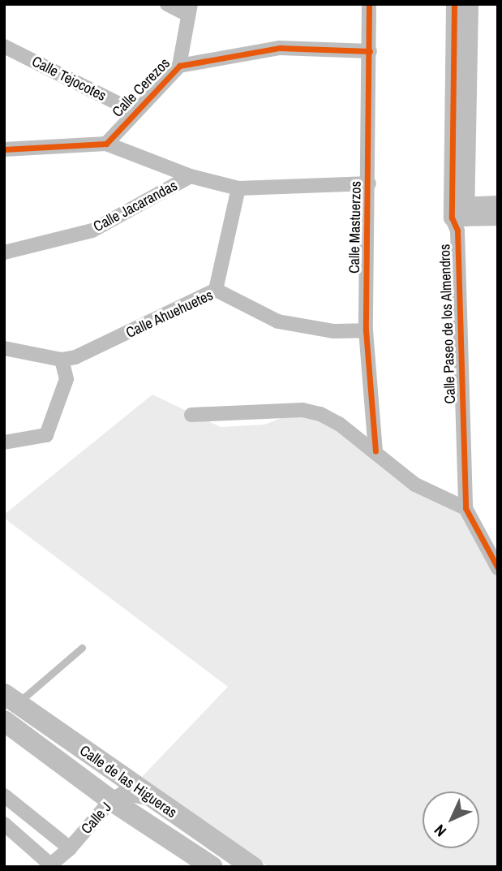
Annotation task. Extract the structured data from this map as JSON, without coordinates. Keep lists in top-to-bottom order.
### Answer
{
  "streets": {
    "main road": ["Calle de las Higueras"],
    "street": [
      "Calle Tejocotes",
      "Calle Cerezos",
      "Calle Jacarandas",
      "Calle Mastuerzos",
      "Calle Ahuehuetes",
      "Calle Paseo de los Almendros",
      "Calle J"
    ]
  },
  "crossings": [
    ["Calle Tejocotes", "Calle Cerezos"],
    ["Calle Cerezos", "Calle Mastuerzos"],
    ["Calle Jacarandas", "Calle Mastuerzos"],
    ["Calle Mastuerzos", "Calle Ahuehuetes"],
    ["Calle de las Higueras", "Calle J"]
  ],
  "north": "bottom left"
}
